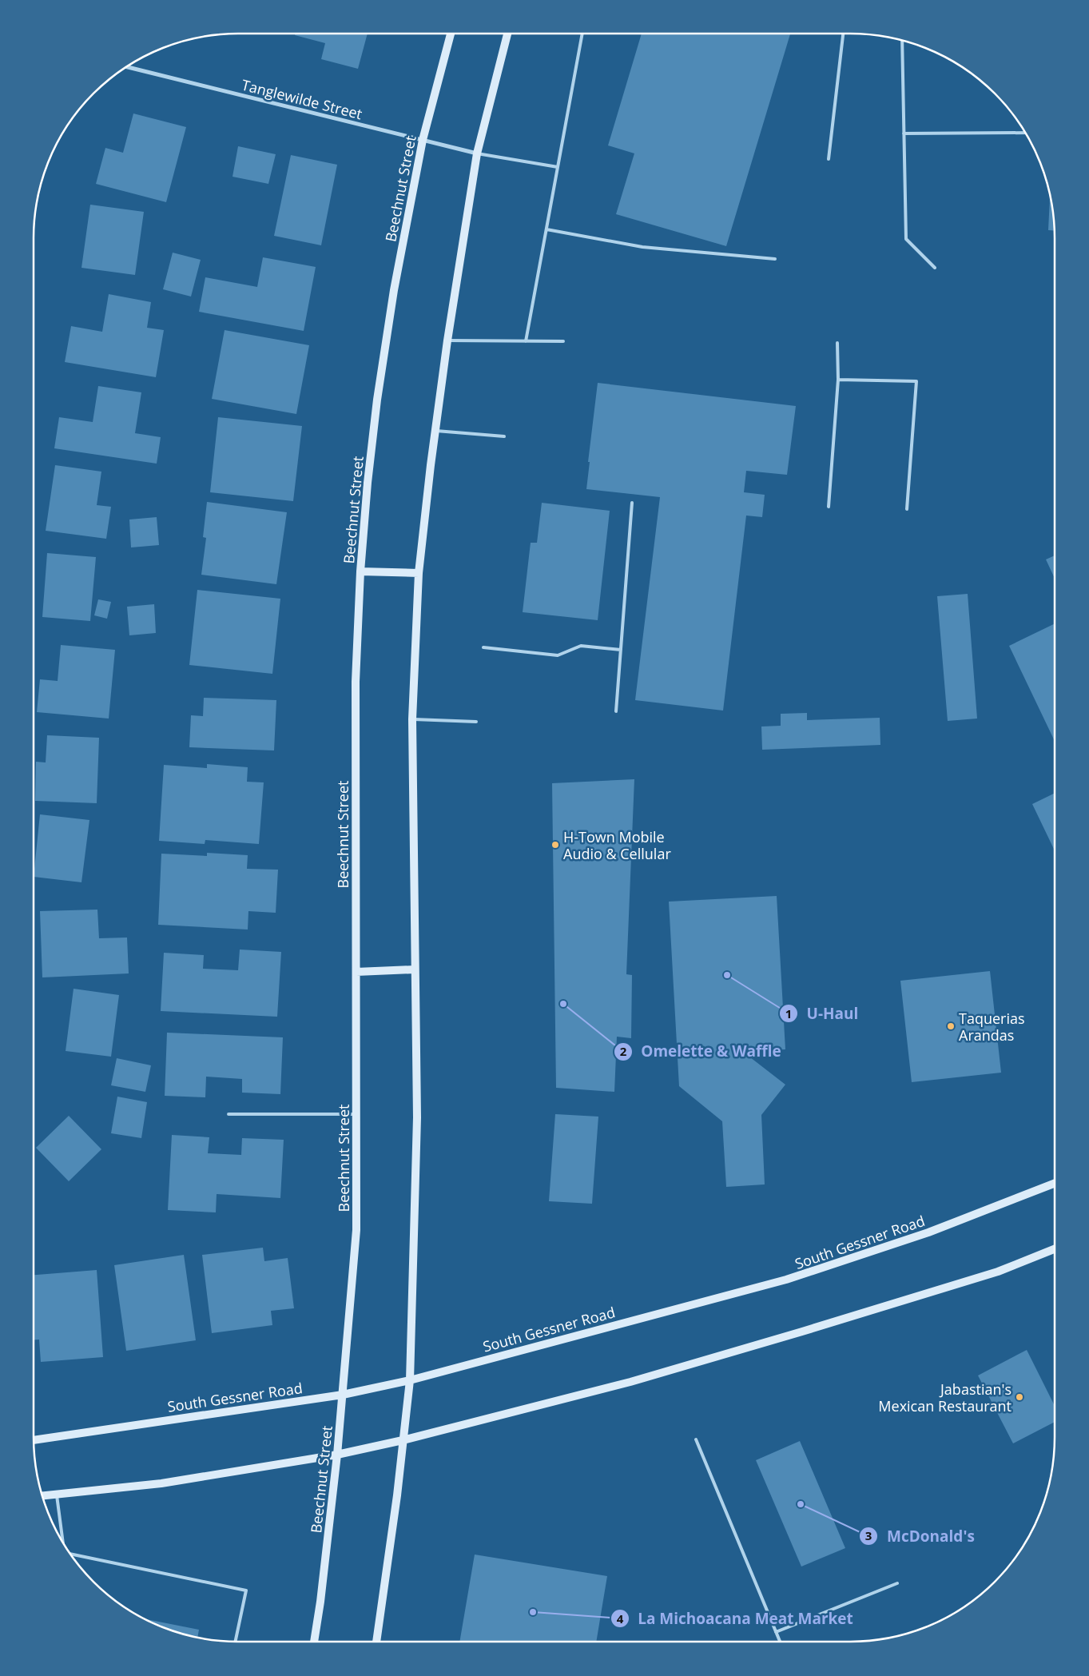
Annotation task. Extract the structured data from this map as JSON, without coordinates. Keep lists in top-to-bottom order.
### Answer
{
  "streets": {
    "main road": ["Beechnut Street", "South Gessner Road"],
    "street": ["Tanglewilde Street"]
  },
  "crossings": [
    ["Tanglewilde Street", "Beechnut Street"],
    ["Beechnut Street", "South Gessner Road"]
  ],
  "places": [
    "H-Town Mobile Audio & Cellular",
    "U-Haul",
    "Omelette & Waffle",
    "Taquerias Arandas",
    "Jabastian's Mexican Restaurant",
    "McDonald's",
    "La Michoacana Meat Market"
  ]
}
